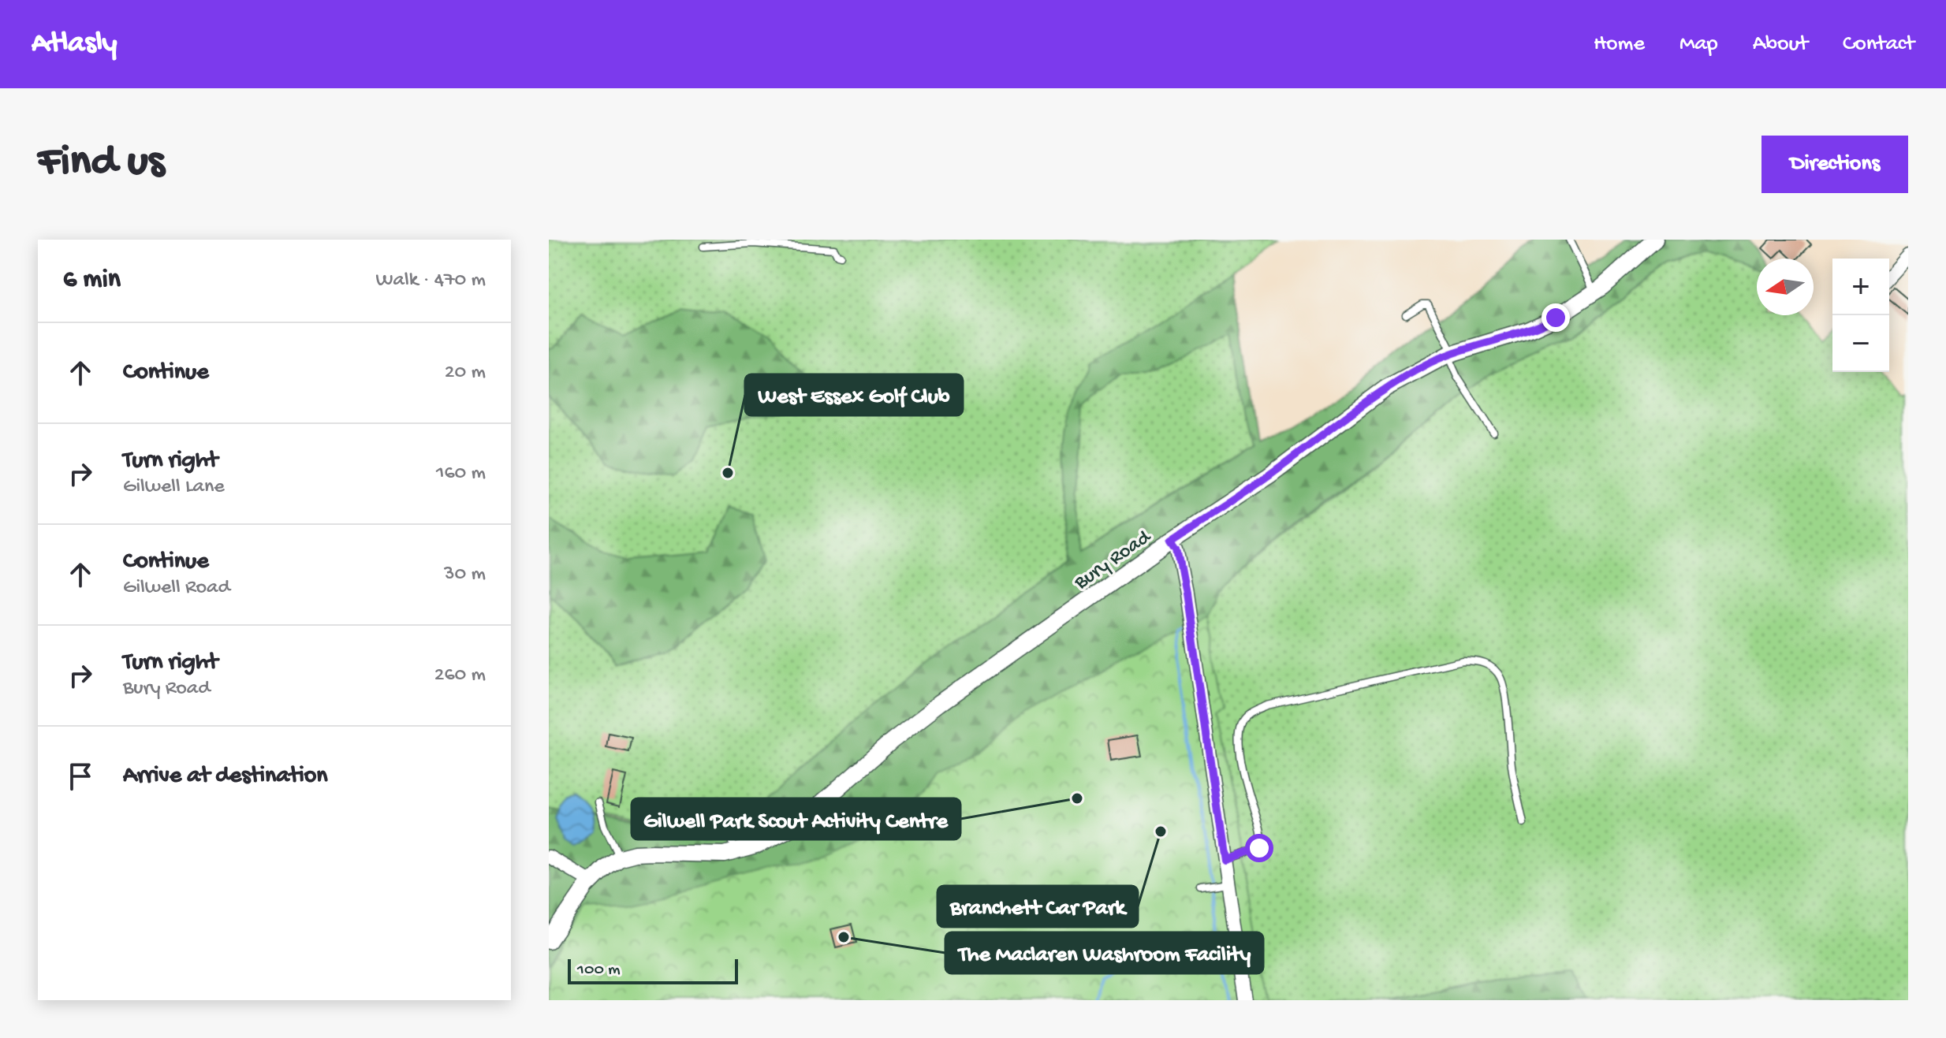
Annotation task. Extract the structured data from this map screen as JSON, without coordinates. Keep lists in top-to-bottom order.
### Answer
{
  "streets": {
    "street": ["Bury Road"]
  },
  "places": [
    "West Essex Golf Club",
    "Gilwell Park Scout Activity Centre",
    "Branchett Car Park",
    "The Maclaren Washroom Facility"
  ],
  "scale_bar": "100 m",
  "north": "left",
  "page": {
    "header": "Atlasly",
    "nav": [
      "Home",
      "Map",
      "About",
      "Contact"
    ],
    "buttons": "Directions",
    "title": "Find us",
    "heading": ["6 min", "Walk · 470 m"],
    "map_buttons": ["+", "−"],
    "list": [
      ["Continue", "20 m"],
      ["Turn right", "Gilwell Lane", "160 m"],
      ["Continue", "Gilwell Road", "30 m"],
      ["Turn right", "Bury Road", "260 m"],
      "Arrive at destination"
    ],
    "scale": "100 m"
  }
}
